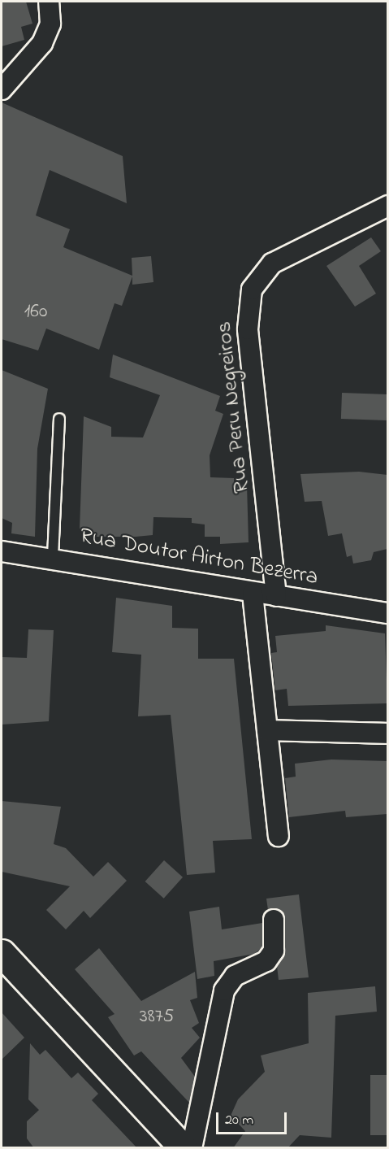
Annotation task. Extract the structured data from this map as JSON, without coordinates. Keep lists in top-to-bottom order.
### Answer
{
  "streets": {
    "street": ["Rua Peru Negreiros", "Rua Doutor Airton Bezerra"]
  },
  "crossings": [
    ["Rua Peru Negreiros", "Rua Doutor Airton Bezerra"]
  ],
  "house_numbers": ["160", "3875"],
  "scale_bar": "20 m"
}
